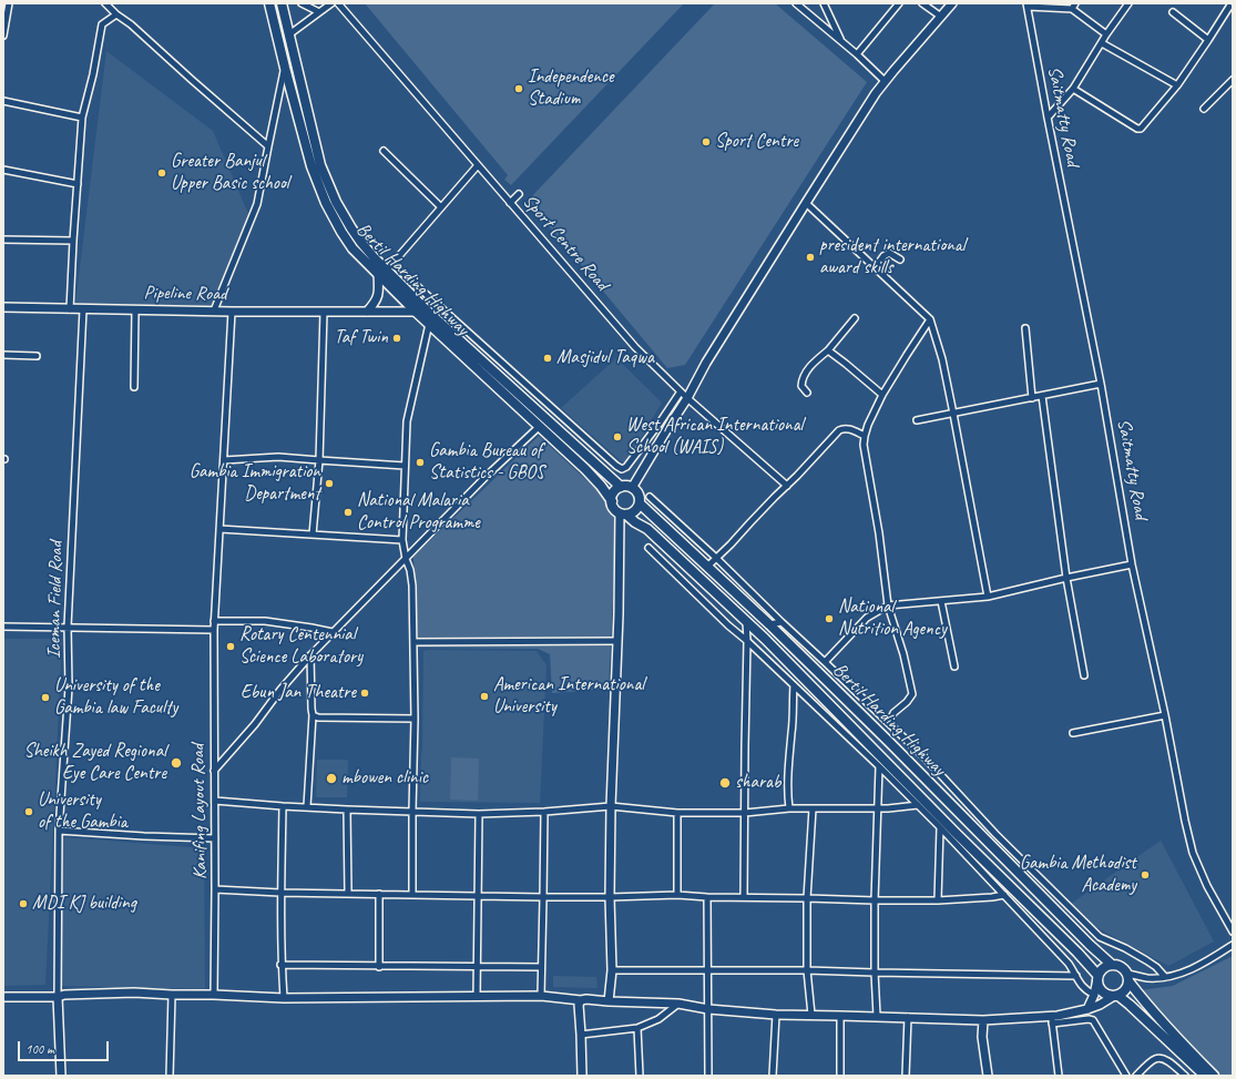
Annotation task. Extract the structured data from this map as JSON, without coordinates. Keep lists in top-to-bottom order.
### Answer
{
  "streets": {
    "main road": ["Bertil Harding Highway"],
    "street": [
      "Saitmatty Road",
      "Sport Centre Road",
      "Pipeline Road",
      "Iceman Field Road",
      "Kanifing Layout Road"
    ]
  },
  "crossings": [
    ["Bertil Harding Highway", "Pipeline Road"],
    ["Pipeline Road", "Iceman Field Road"],
    ["Pipeline Road", "Kanifing Layout Road"]
  ],
  "places": [
    "Independence Stadium",
    "Sport Centre",
    "Greater Banjul Upper Basic school",
    "president international award skills",
    "Taf Twin",
    "Masjidul Taqwa",
    "West African International School (WAIS)",
    "Gambia Bureau of Statistics - GBOS",
    "Gambia Immigration Department",
    "National Malaria Control Programme",
    "National Nutrition Agency",
    "Rotary Centennial Science Laboratory",
    "Ebun Jan Theatre",
    "American International University",
    "University of the Gambia law Faculty",
    "Sheikh Zayed Regional Eye Care Centre",
    "mbowen clinic",
    "sharab",
    "University of the Gambia",
    "Gambia Methodist Academy",
    "MDI KJ building"
  ],
  "scale_bar": "100 m"
}
